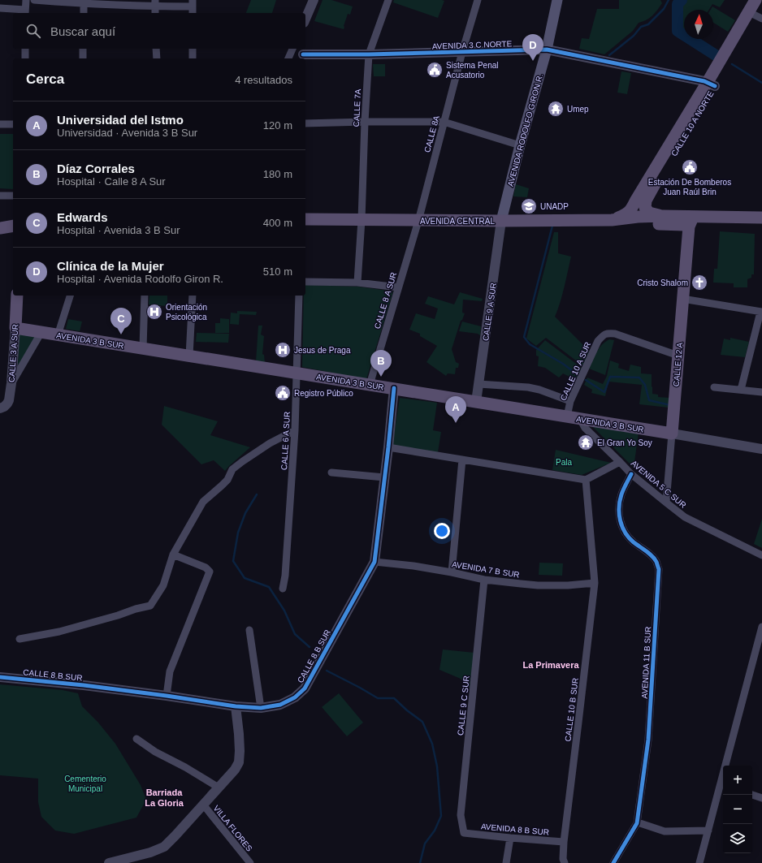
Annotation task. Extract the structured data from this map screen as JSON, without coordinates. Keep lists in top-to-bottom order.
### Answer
{
  "streets": {
    "main road": [
      "CALLE 10 A NORTE",
      "AVENIDA RODOLFO GIRON R.",
      "AVENIDA CENTRAL",
      "AVENIDA 3 B SUR",
      "CALLE 3 A SUR",
      "CALLE 12 A"
    ],
    "street": [
      "AVENIDA 3 C NORTE",
      "CALLE 7A",
      "CALLE 8A",
      "CALLE 8 A SUR",
      "CALLE 9 A SUR",
      "CALLE 10 A SUR",
      "CALLE 6 A SUR",
      "AVENIDA 5 C SUR",
      "AVENIDA 7 B SUR",
      "CALLE 8 B SUR",
      "AVENIDA 11 B SUR",
      "CALLE 9 C SUR",
      "CALLE 10 B SUR",
      "VILLA FLORES",
      "AVENIDA 8 B SUR"
    ]
  },
  "crossings": [
    ["AVENIDA 3 C NORTE", "CALLE 7A"],
    ["AVENIDA 3 C NORTE", "CALLE 10 A NORTE"],
    ["AVENIDA 3 C NORTE", "AVENIDA RODOLFO GIRON R."],
    ["AVENIDA 3 C NORTE", "CALLE 8A"],
    ["CALLE 7A", "AVENIDA CENTRAL"],
    ["CALLE 10 A NORTE", "AVENIDA CENTRAL"],
    ["AVENIDA RODOLFO GIRON R.", "AVENIDA CENTRAL"],
    ["AVENIDA RODOLFO GIRON R.", "CALLE 9 A SUR"],
    ["CALLE 8A", "AVENIDA CENTRAL"],
    ["CALLE 8A", "CALLE 8 A SUR"],
    ["AVENIDA CENTRAL", "CALLE 8 A SUR"],
    ["AVENIDA CENTRAL", "CALLE 9 A SUR"],
    ["CALLE 8 A SUR", "AVENIDA 3 B SUR"],
    ["CALLE 9 A SUR", "AVENIDA 3 B SUR"],
    ["AVENIDA 3 B SUR", "CALLE 3 A SUR"],
    ["AVENIDA 3 B SUR", "CALLE 12 A"],
    ["AVENIDA 3 B SUR", "CALLE 10 A SUR"],
    ["AVENIDA 3 B SUR", "CALLE 6 A SUR"],
    ["AVENIDA 3 B SUR", "CALLE 8 B SUR"],
    ["CALLE 12 A", "CALLE 10 A SUR"],
    ["CALLE 12 A", "AVENIDA 5 C SUR"],
    ["AVENIDA 5 C SUR", "AVENIDA 11 B SUR"],
    ["AVENIDA 5 C SUR", "CALLE 10 B SUR"],
    ["AVENIDA 7 B SUR", "CALLE 8 B SUR"],
    ["AVENIDA 7 B SUR", "CALLE 9 C SUR"],
    ["AVENIDA 7 B SUR", "CALLE 10 B SUR"],
    ["CALLE 9 C SUR", "AVENIDA 8 B SUR"],
    ["CALLE 10 B SUR", "AVENIDA 8 B SUR"]
  ],
  "districts": ["La Primavera", "Barriada La Gloria"],
  "parks": ["Pala", "Cementerio Municipal"],
  "places": {
    "public building": ["Sistema Penal Acusatorio", "Estación De Bomberos Juan Raúl Brin", "Registro Público"],
    "temple": ["Umep", "El Gran Yo Soy"],
    "school or university": ["UNADP"],
    "church": ["Cristo Shalom"],
    "hospital": ["Orientación Psicológica", "Jesus de Praga"]
  },
  "north": "top",
  "page": {
    "search": "Buscar aquí",
    "pins": [
      "D",
      "C",
      "B",
      "A"
    ],
    "heading": ["Cerca", "4 resultados"],
    "list": [
      {
        "mark": "A",
        "name": "Universidad del Istmo",
        "note": "Universidad · Avenida 3 B Sur",
        "value": "120 m"
      },
      {
        "mark": "B",
        "name": "Díaz Corrales",
        "note": "Hospital · Calle 8 A Sur",
        "value": "180 m"
      },
      {
        "mark": "C",
        "name": "Edwards",
        "note": "Hospital · Avenida 3 B Sur",
        "value": "400 m"
      },
      {
        "mark": "D",
        "name": "Clínica de la Mujer",
        "note": "Hospital · Avenida Rodolfo Giron R.",
        "value": "510 m"
      }
    ],
    "map_buttons": ["+", "−"]
  }
}
